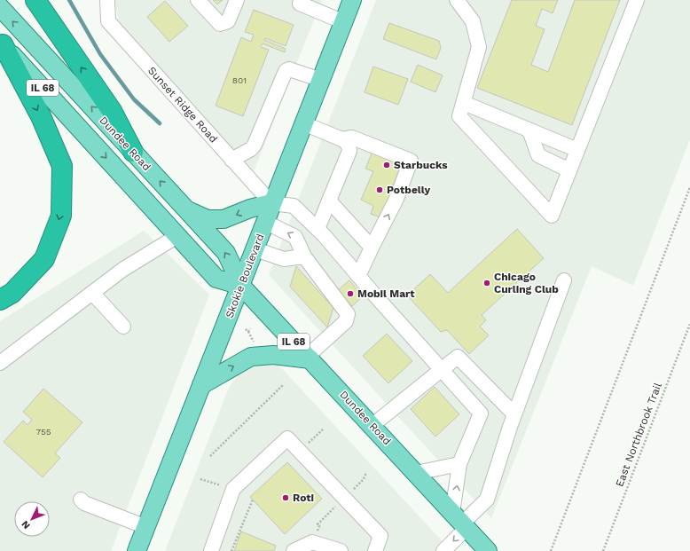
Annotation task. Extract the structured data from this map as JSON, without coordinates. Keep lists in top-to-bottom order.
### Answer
{
  "streets": {
    "main road": ["IL 68", "Dundee Road", "Skokie Boulevard"],
    "street": ["Sunset Ridge Road"],
    "path": ["East Northbrook Trail"]
  },
  "crossings": [
    ["IL 68", "Dundee Road"],
    ["IL 68", "Skokie Boulevard"],
    ["Sunset Ridge Road", "Skokie Boulevard"],
    ["Dundee Road", "Skokie Boulevard"]
  ],
  "places": [
    "Starbucks",
    "Potbelly",
    "Chicago Curling Club",
    "Mobil Mart",
    "Roti"
  ],
  "house_numbers": ["801", "755"],
  "north": "bottom left"
}
